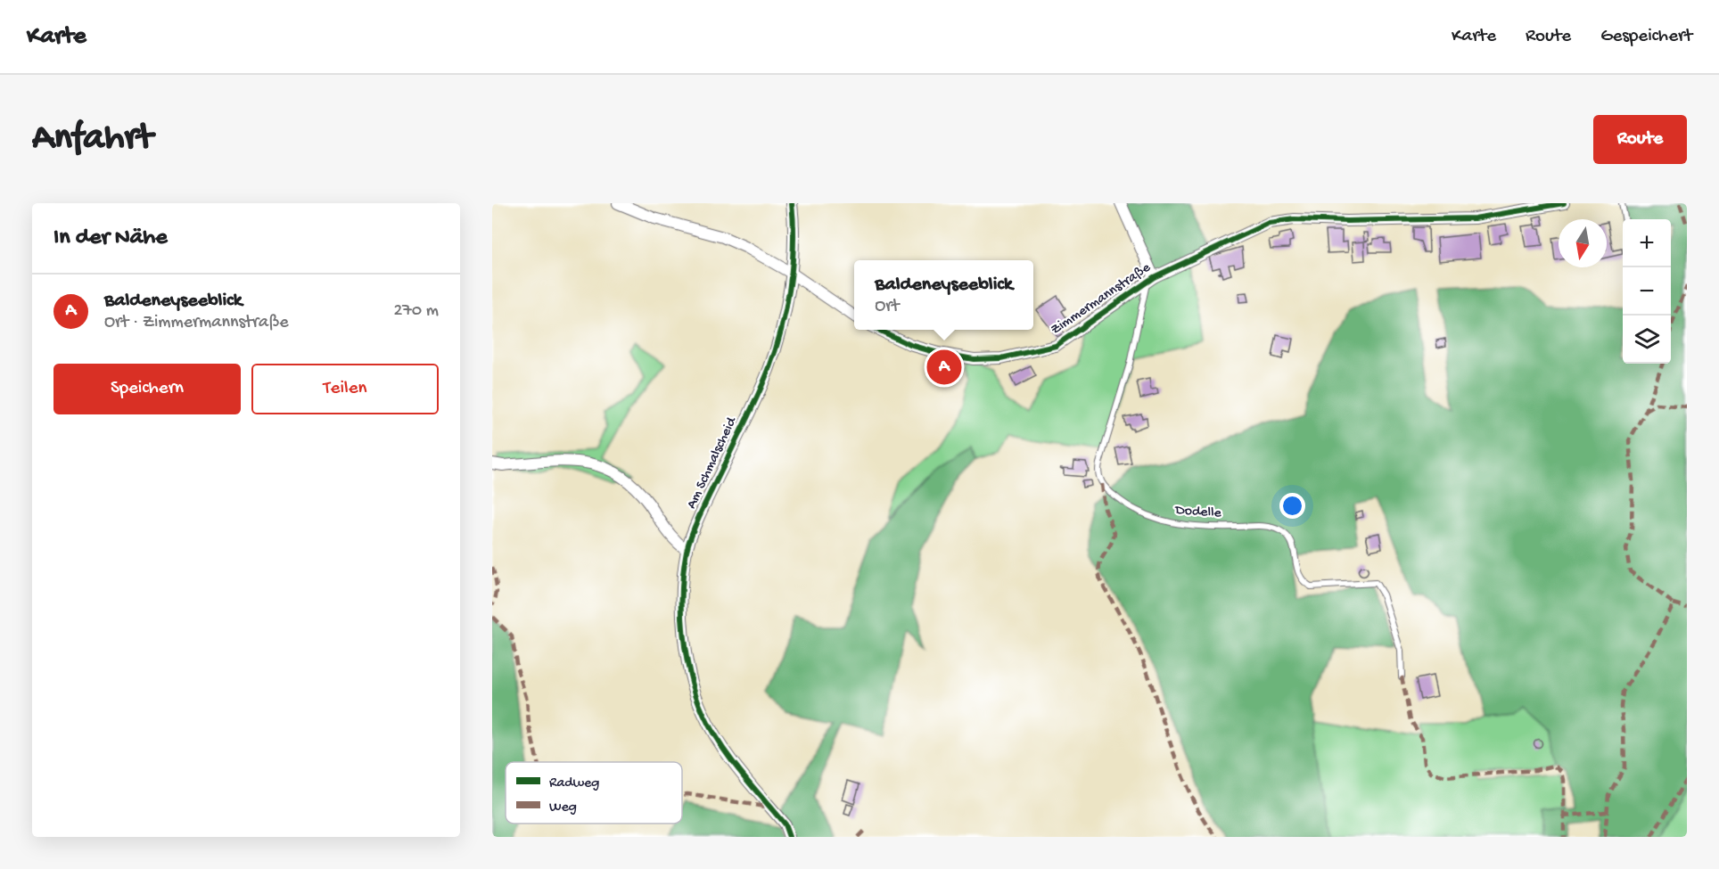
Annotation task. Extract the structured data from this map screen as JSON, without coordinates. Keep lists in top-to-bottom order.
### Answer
{
  "streets": {
    "street": ["Zimmermannstraße", "Am Schmalscheid"],
    "lane": ["Dodelle"]
  },
  "crossings": [
    ["Zimmermannstraße", "Dodelle"]
  ],
  "legend": ["Radweg", "Weg"],
  "north": "bottom",
  "page": {
    "header": "Karte",
    "nav": ["Karte", "Route", "Gespeichert"],
    "buttons": [
      "Route",
      ["Speichern", "Teilen"]
    ],
    "title": "Anfahrt",
    "heading": "In der Nähe",
    "map_buttons": ["+", "−"],
    "popup": ["Baldeneyseeblick", "Ort"],
    "list": [
      {
        "mark": "A",
        "name": "Baldeneyseeblick",
        "note": "Ort · Zimmermannstraße",
        "value": "270 m"
      }
    ],
    "pins": "A"
  }
}
